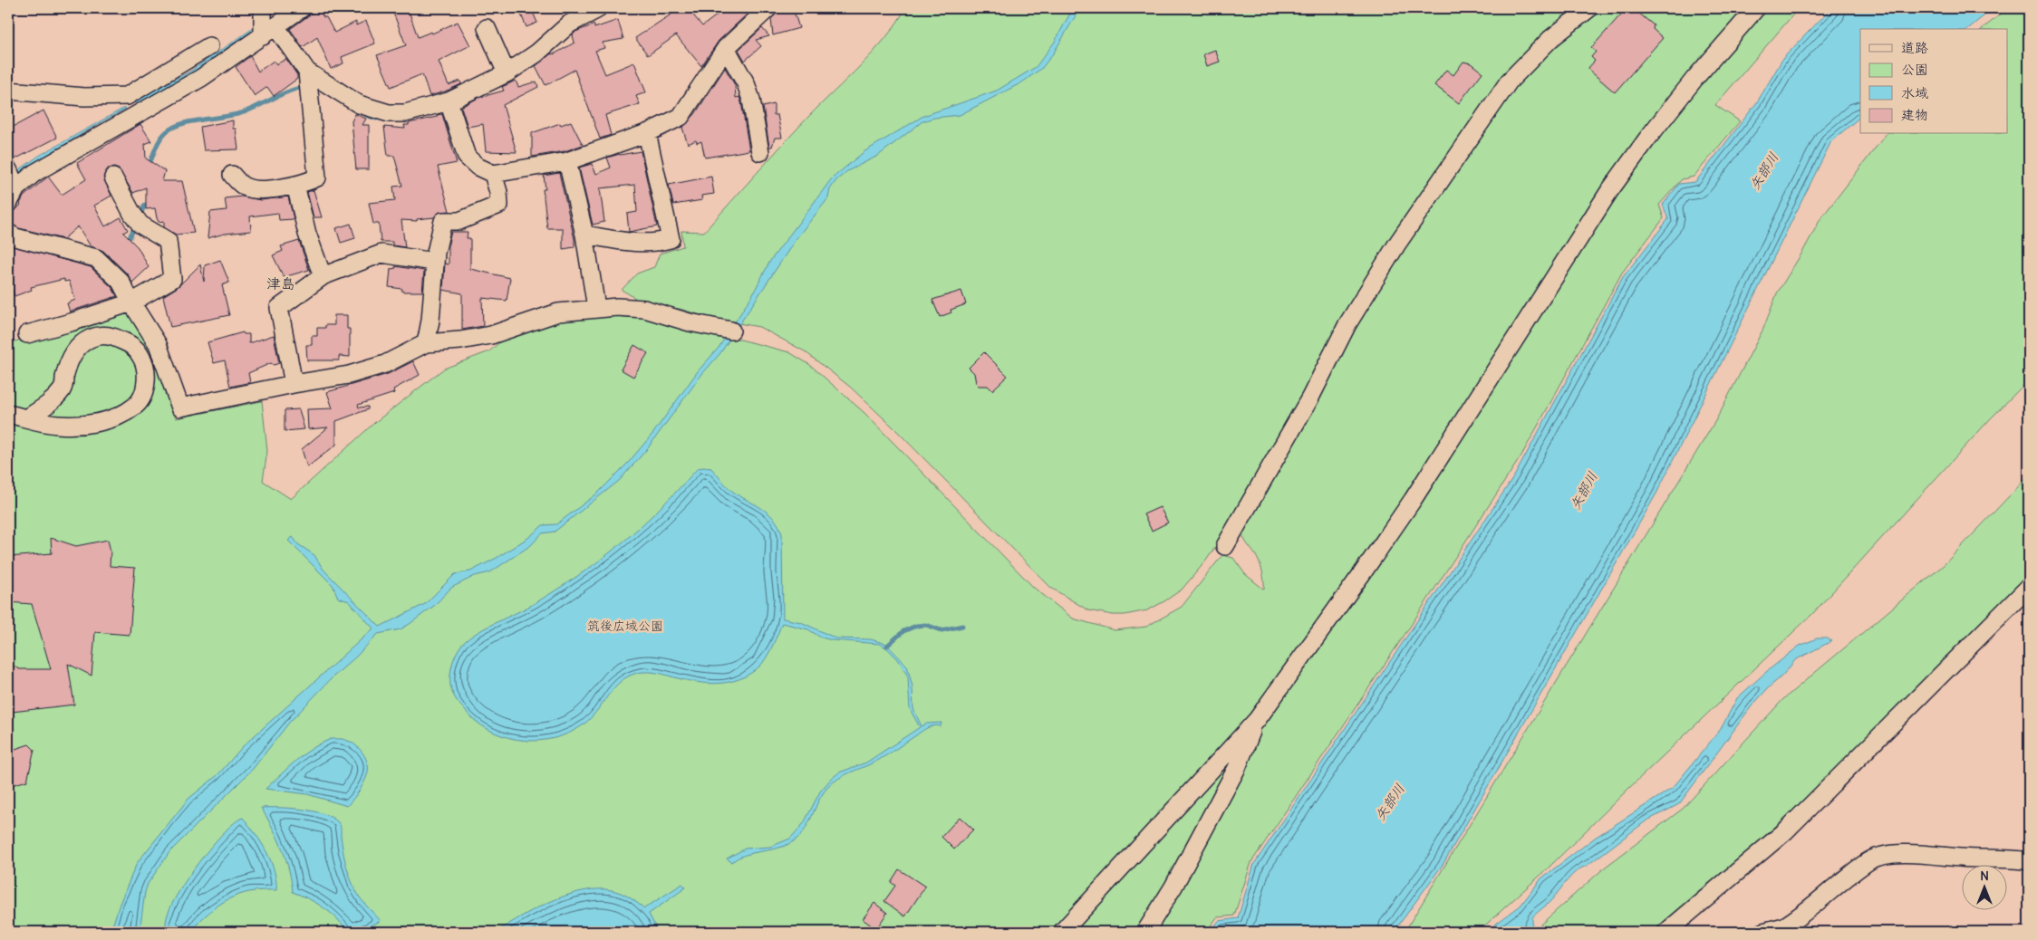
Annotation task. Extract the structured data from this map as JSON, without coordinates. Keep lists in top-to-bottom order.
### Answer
{
  "districts": ["津島"],
  "water": ["矢部川"],
  "parks": ["筑後広域公園"],
  "legend": [
    "道路",
    "公園",
    "水域",
    "建物"
  ],
  "north": "top"
}
